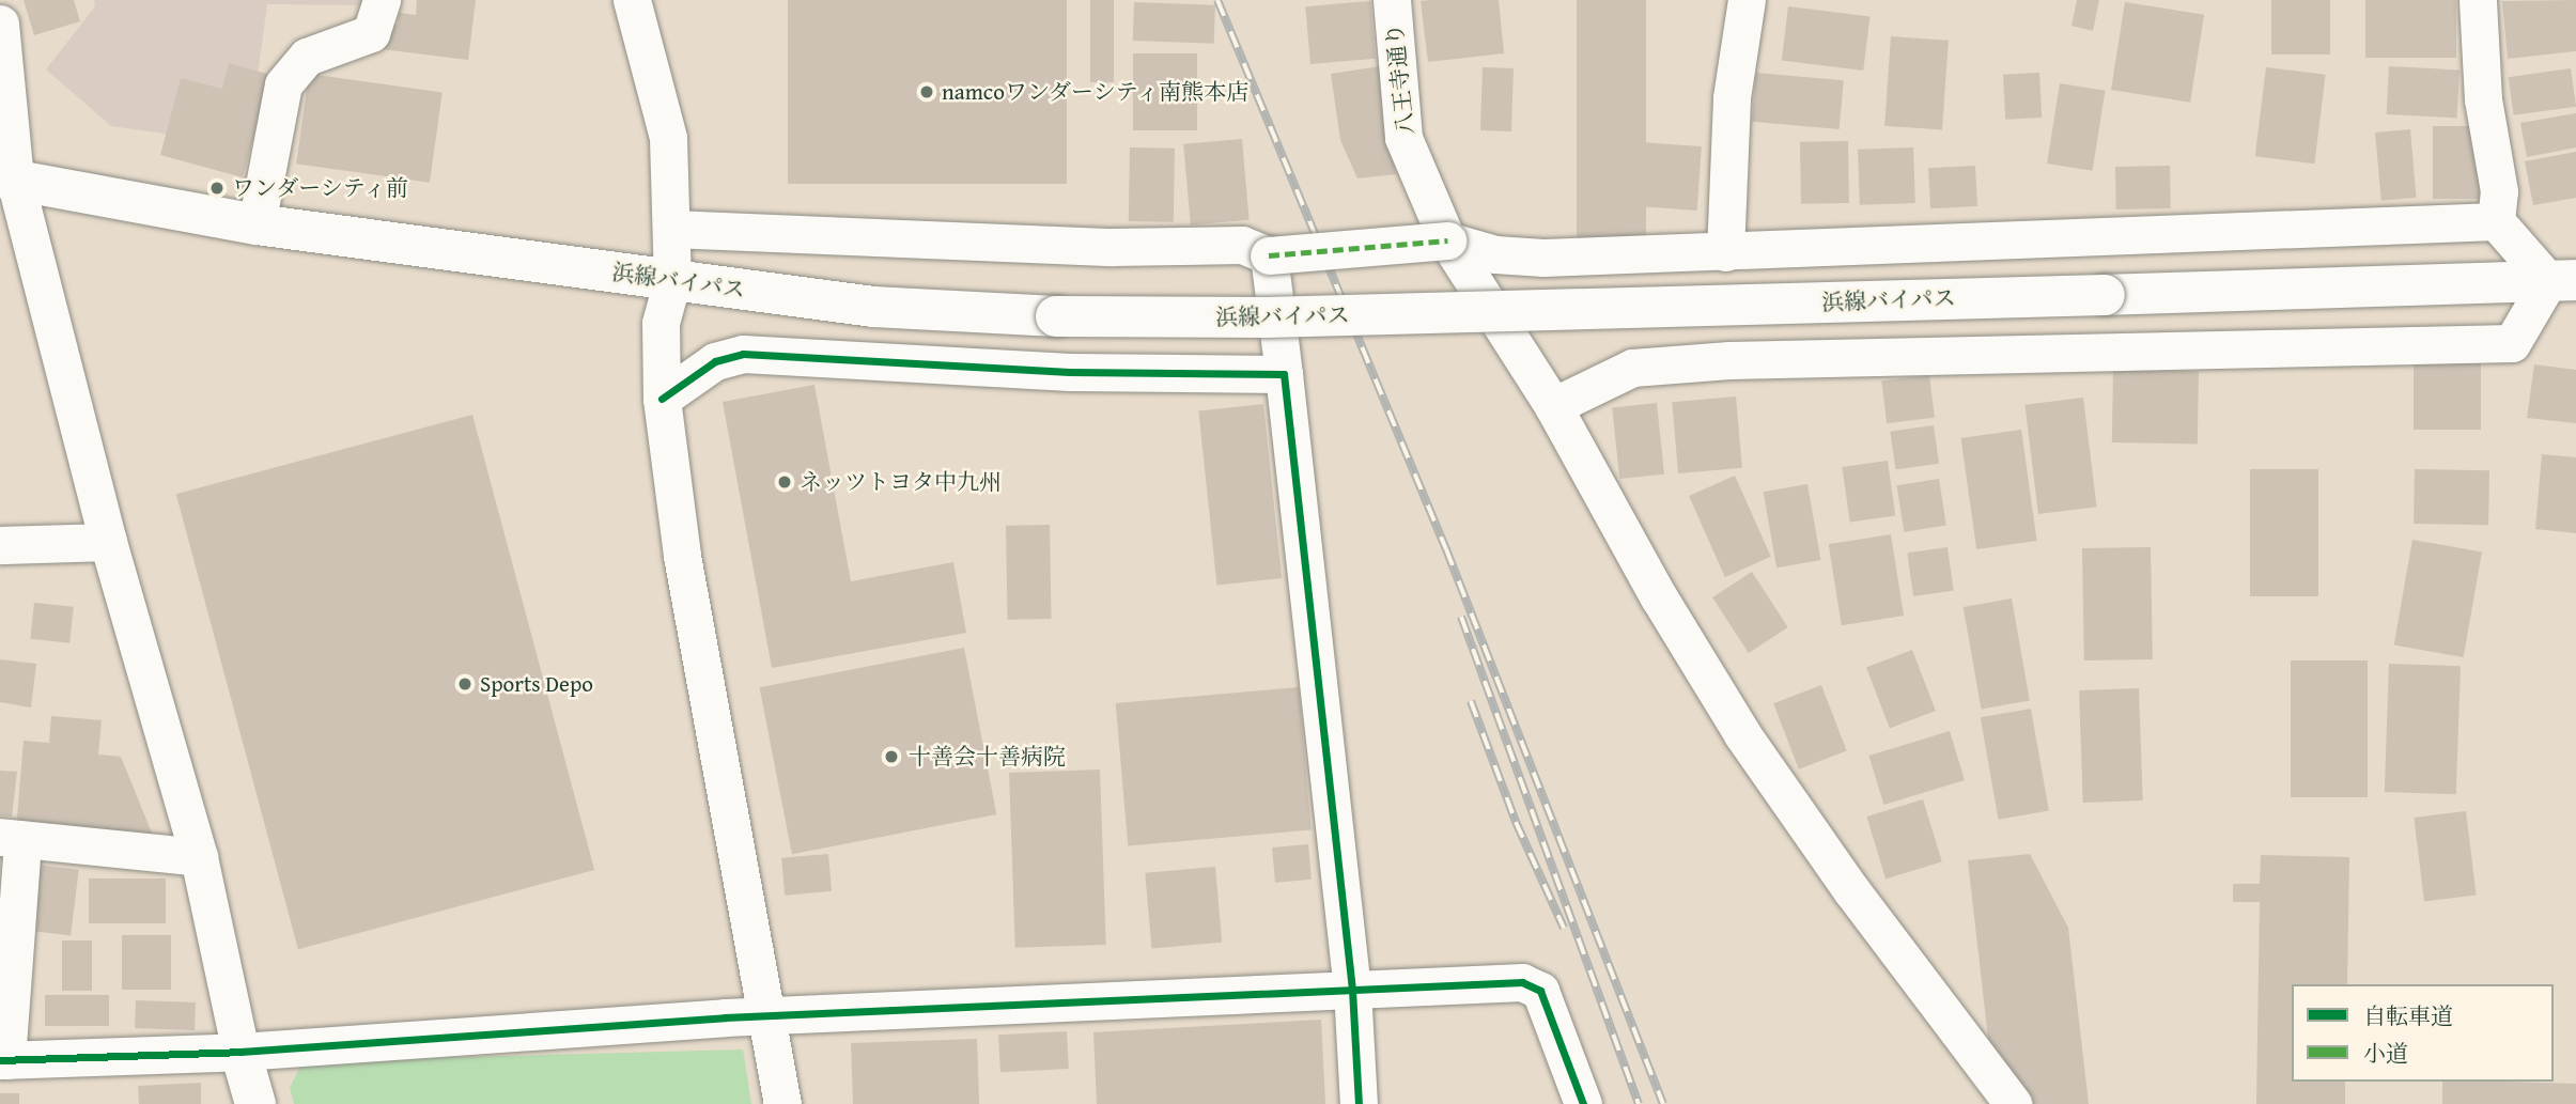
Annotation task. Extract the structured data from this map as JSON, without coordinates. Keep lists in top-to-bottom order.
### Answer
{
  "streets": {
    "main road": ["浜線バイパス"],
    "street": ["八王寺通り"]
  },
  "places": [
    "namcoワンダーシティ南熊本店",
    "ワンダーシティ前",
    "ネッツトヨタ中九州",
    "Sports Depo",
    "十善会十善病院"
  ],
  "legend": ["自転車道", "小道"]
}
